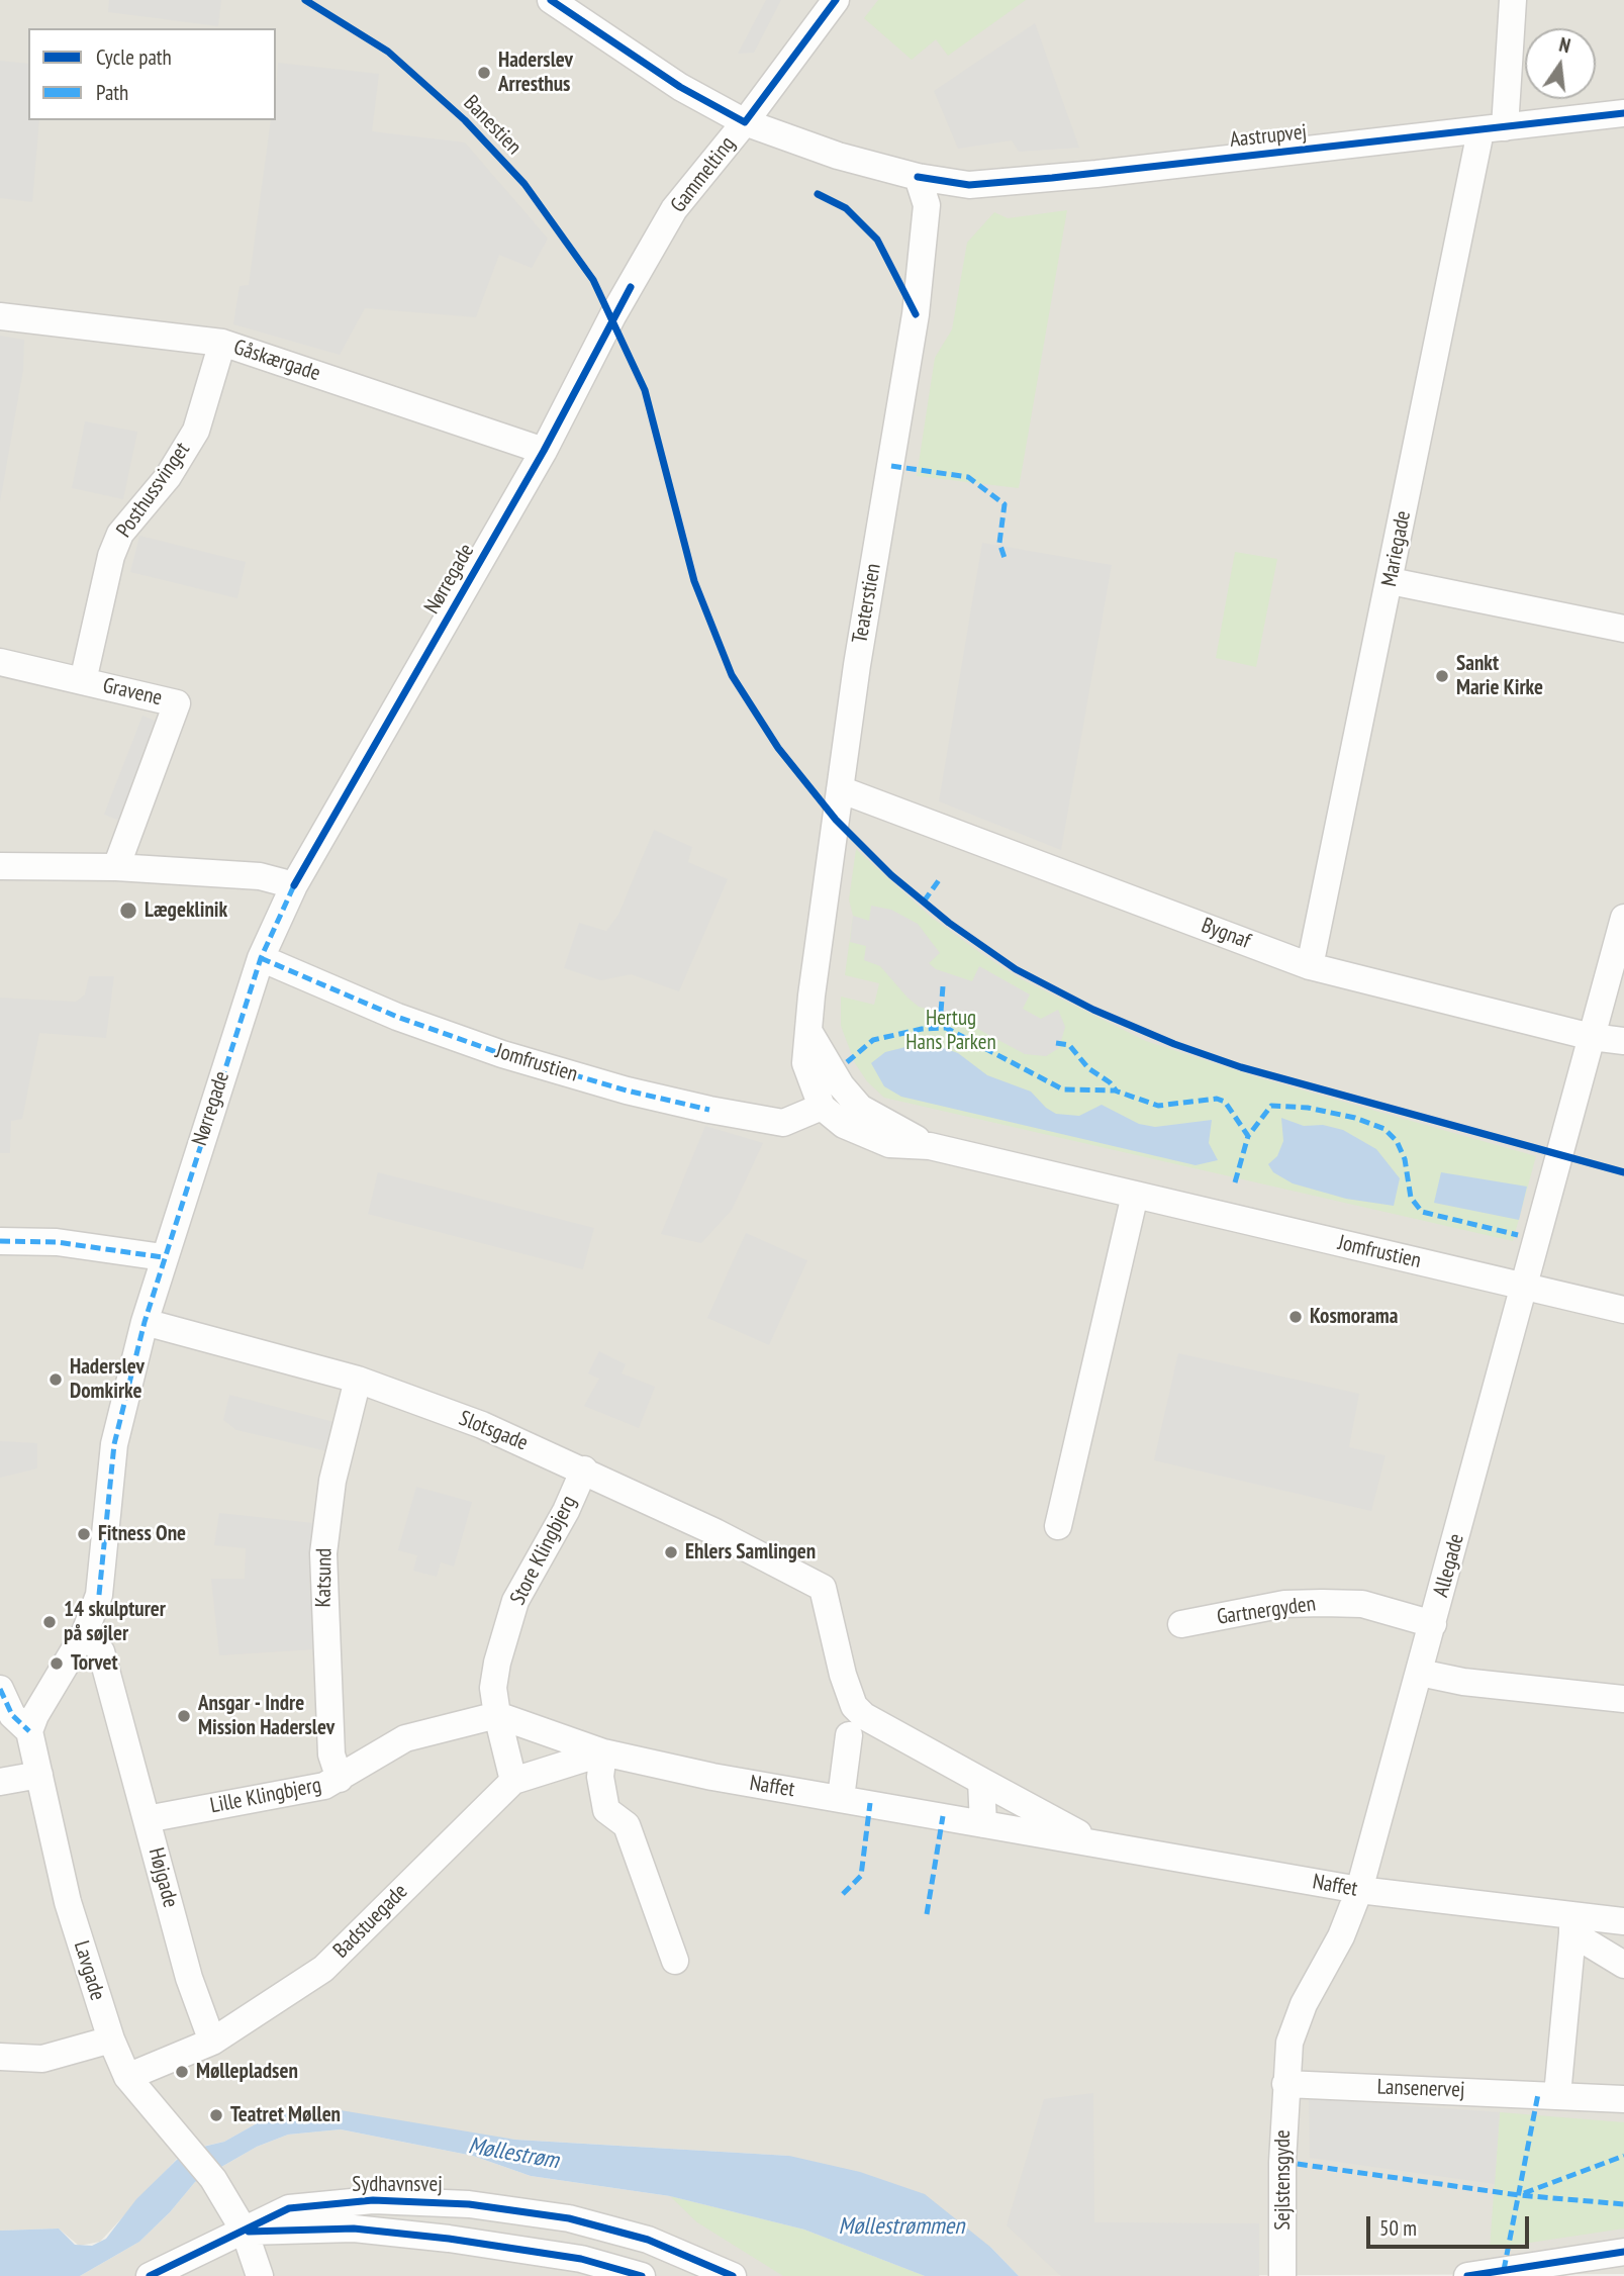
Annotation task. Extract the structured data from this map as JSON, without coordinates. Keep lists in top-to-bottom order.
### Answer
{
  "streets": {
    "street": [
      "Aastrupvej",
      "Gammelting",
      "Gåskærgade",
      "Posthussvinget",
      "Mariegade",
      "Nørregade",
      "Teaterstien",
      "Gravene",
      "Bygnaf",
      "Jomfrustien",
      "Slotsgade",
      "Store Klingbjerg",
      "Allegade",
      "Katsund",
      "Gartnergyden",
      "Naffet",
      "Lille Klingbjerg",
      "Højgade",
      "Badstuegade",
      "Lavgade",
      "Lansenervej",
      "Sejlstensgyde",
      "Sydhavnsvej"
    ],
    "cycle path": ["Banestien"]
  },
  "crossings": [
    ["Aastrupvej", "Gammelting"],
    ["Aastrupvej", "Mariegade"],
    ["Aastrupvej", "Teaterstien"],
    ["Gammelting", "Nørregade"],
    ["Gåskærgade", "Posthussvinget"],
    ["Gåskærgade", "Nørregade"],
    ["Posthussvinget", "Gravene"],
    ["Mariegade", "Bygnaf"],
    ["Nørregade", "Jomfrustien"],
    ["Nørregade", "Slotsgade"],
    ["Nørregade", "Højgade"],
    ["Teaterstien", "Bygnaf"],
    ["Teaterstien", "Jomfrustien"],
    ["Bygnaf", "Allegade"],
    ["Jomfrustien", "Allegade"],
    ["Slotsgade", "Store Klingbjerg"],
    ["Slotsgade", "Katsund"],
    ["Slotsgade", "Naffet"],
    ["Store Klingbjerg", "Naffet"],
    ["Store Klingbjerg", "Lille Klingbjerg"],
    ["Allegade", "Gartnergyden"],
    ["Allegade", "Naffet"],
    ["Allegade", "Lansenervej"],
    ["Allegade", "Sejlstensgyde"],
    ["Katsund", "Lille Klingbjerg"],
    ["Naffet", "Lille Klingbjerg"],
    ["Naffet", "Badstuegade"],
    ["Lille Klingbjerg", "Højgade"],
    ["Højgade", "Badstuegade"],
    ["Lavgade", "Sydhavnsvej"],
    ["Lansenervej", "Sejlstensgyde"]
  ],
  "water": ["Møllestrøm", "Møllestrømmen"],
  "parks": ["Hertug Hans Parken"],
  "places": [
    "Haderslev Arresthus",
    "Sankt Marie Kirke",
    "Lægeklinik",
    "Kosmorama",
    "Haderslev Domkirke",
    "Fitness One",
    "Ehlers Samlingen",
    "14 skulpturer på søjler",
    "Torvet",
    "Ansgar - Indre Mission Haderslev",
    "Møllepladsen",
    "Teatret Møllen"
  ],
  "legend": ["Cycle path", "Path"],
  "scale_bar": "50 m",
  "north": "top"
}
